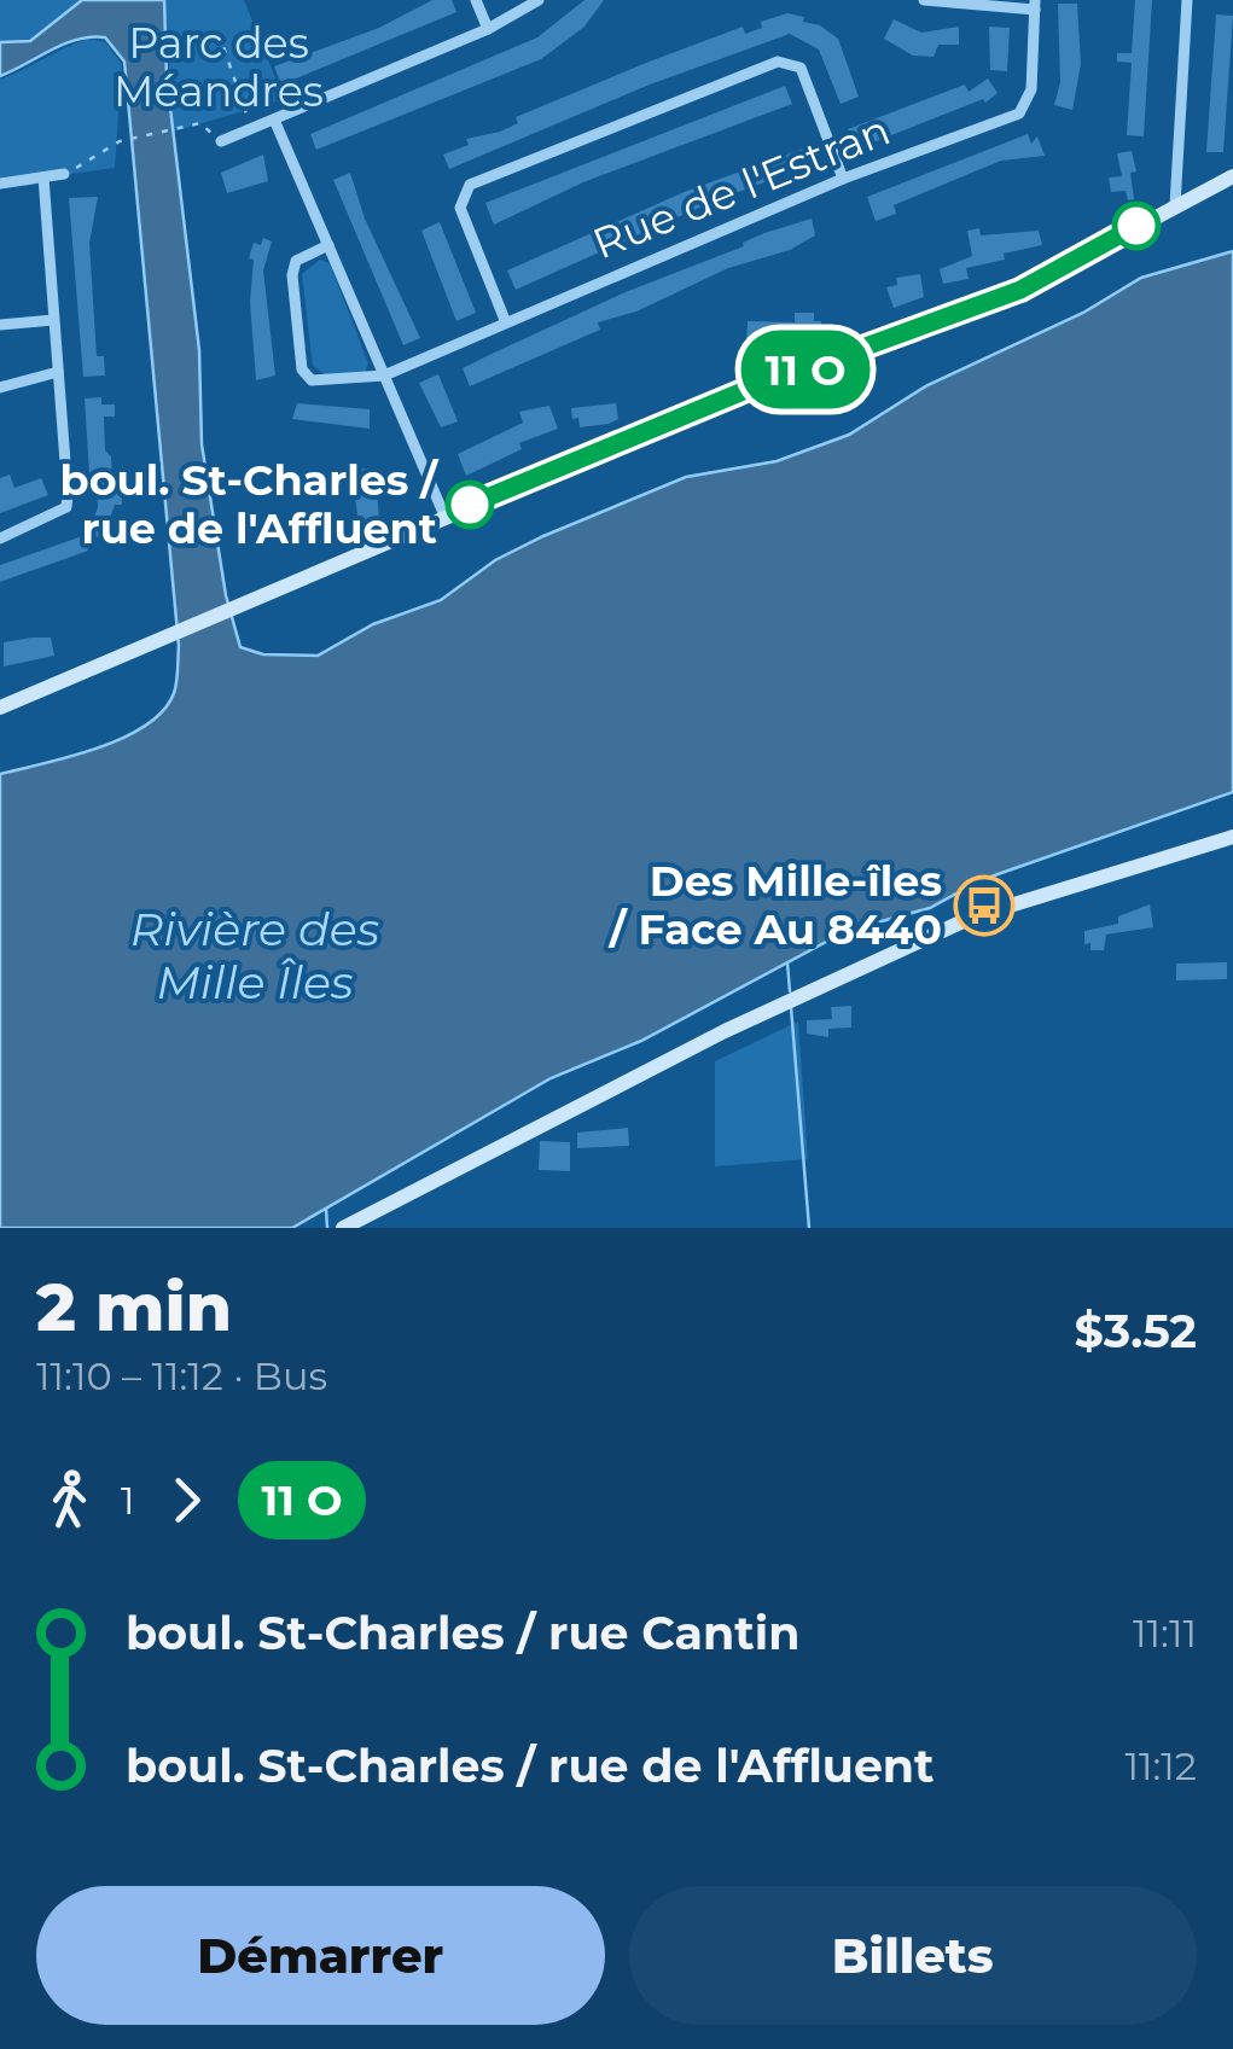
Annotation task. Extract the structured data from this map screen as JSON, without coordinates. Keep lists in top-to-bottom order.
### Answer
{
  "streets": {
    "street": ["Rue de l'Estran"]
  },
  "water": ["Rivière des Mille Îles"],
  "parks": ["Parc des Méandres"],
  "places": {
    "other": ["boul. St-Charles / rue de l'Affluent"],
    "bus stop": ["Des Mille-îles / Face Au 8440"]
  },
  "page": {
    "on_map": "11 O",
    "heading": ["2 min", "11:10 – 11:12 · Bus", "$3.52"],
    "legs": ["1", "11 O"],
    "list": [
      {
        "name": "boul. St-Charles / rue Cantin",
        "value": "11:11"
      },
      {
        "name": "boul. St-Charles / rue de l'Affluent",
        "value": "11:12"
      }
    ],
    "buttons": ["Démarrer", "Billets"]
  }
}
